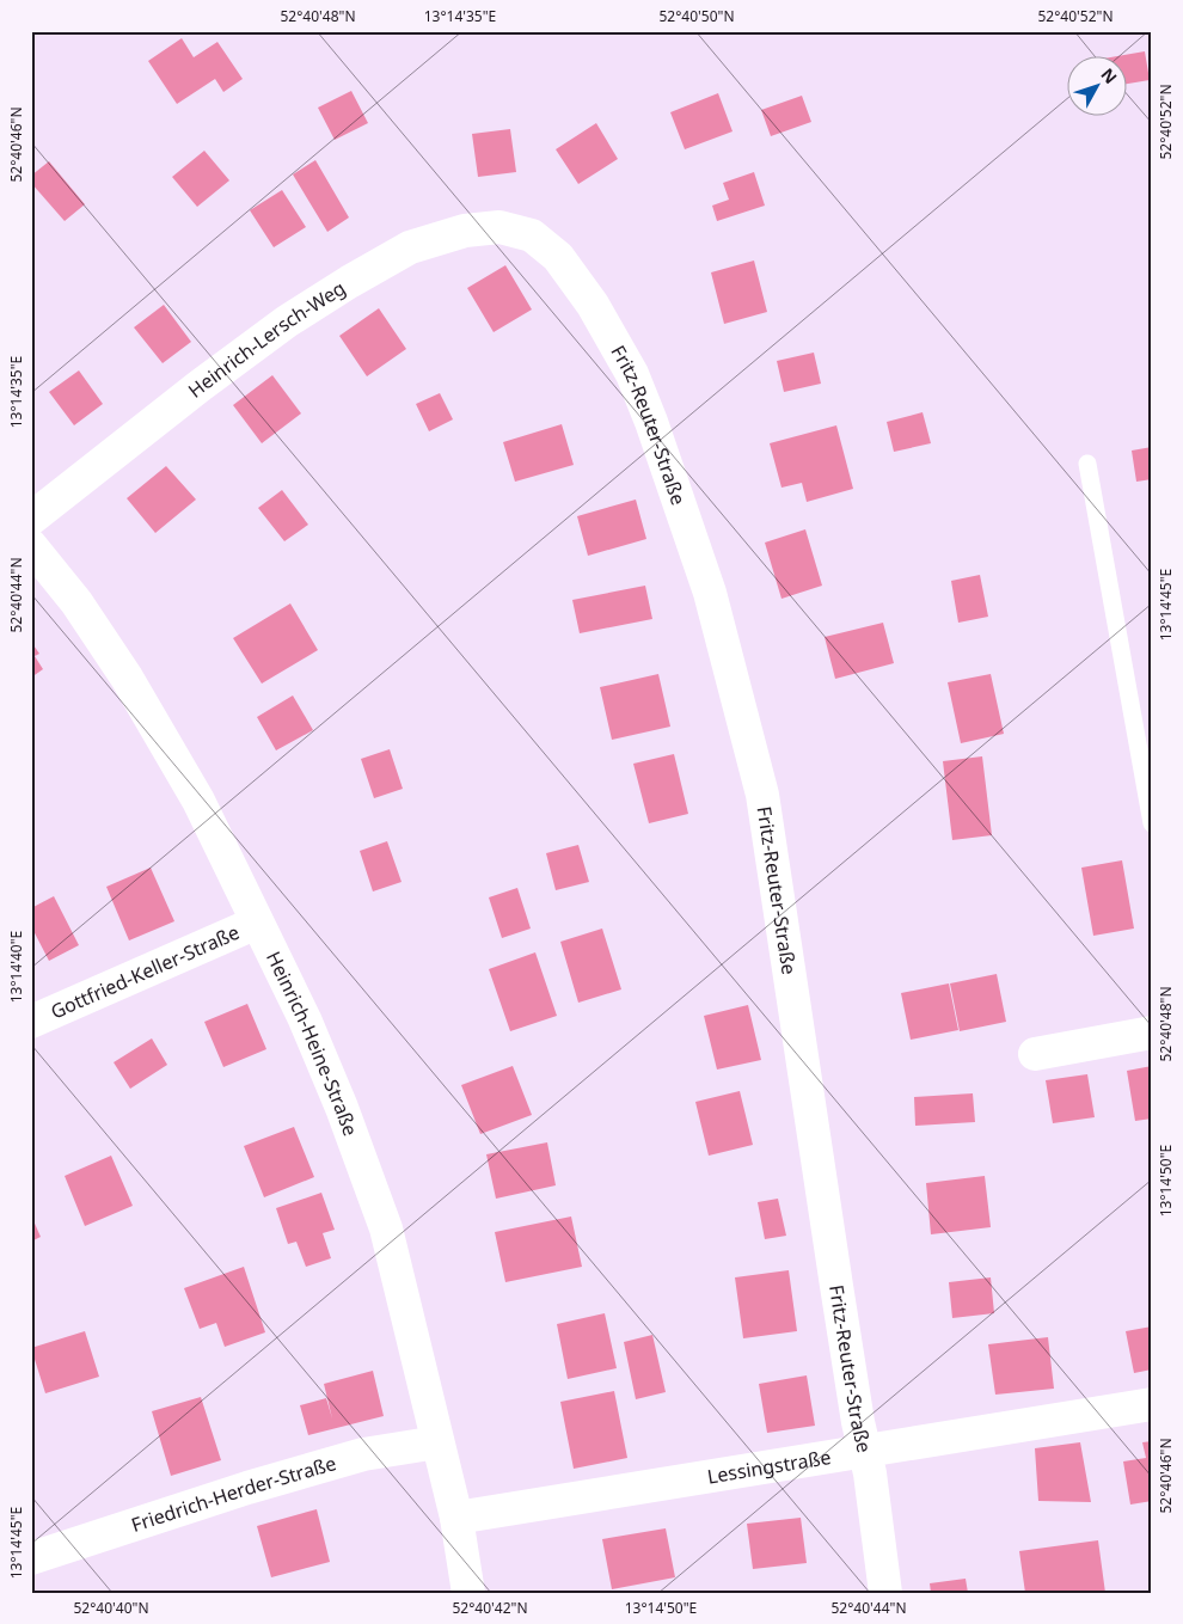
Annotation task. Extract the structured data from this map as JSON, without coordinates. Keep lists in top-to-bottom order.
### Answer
{
  "streets": {
    "street": [
      "Heinrich-Lersch-Weg",
      "Fritz-Reuter-Straße",
      "Gottfried-Keller-Straße",
      "Heinrich-Heine-Straße",
      "Lessingstraße",
      "Friedrich-Herder-Straße"
    ]
  },
  "crossings": [
    ["Heinrich-Lersch-Weg", "Fritz-Reuter-Straße"],
    ["Fritz-Reuter-Straße", "Lessingstraße"],
    ["Gottfried-Keller-Straße", "Heinrich-Heine-Straße"],
    ["Heinrich-Heine-Straße", "Lessingstraße"],
    ["Heinrich-Heine-Straße", "Friedrich-Herder-Straße"]
  ],
  "north": "top right",
  "coordinates": [
    "52°40'48\"N",
    "13°14'35\"E",
    "52°40'50\"N",
    "52°40'52\"N",
    "52°40'46\"N",
    "52°40'44\"N",
    "13°14'45\"E",
    "13°14'40\"E",
    "13°14'50\"E",
    "52°40'40\"N",
    "52°40'42\"N"
  ]
}
